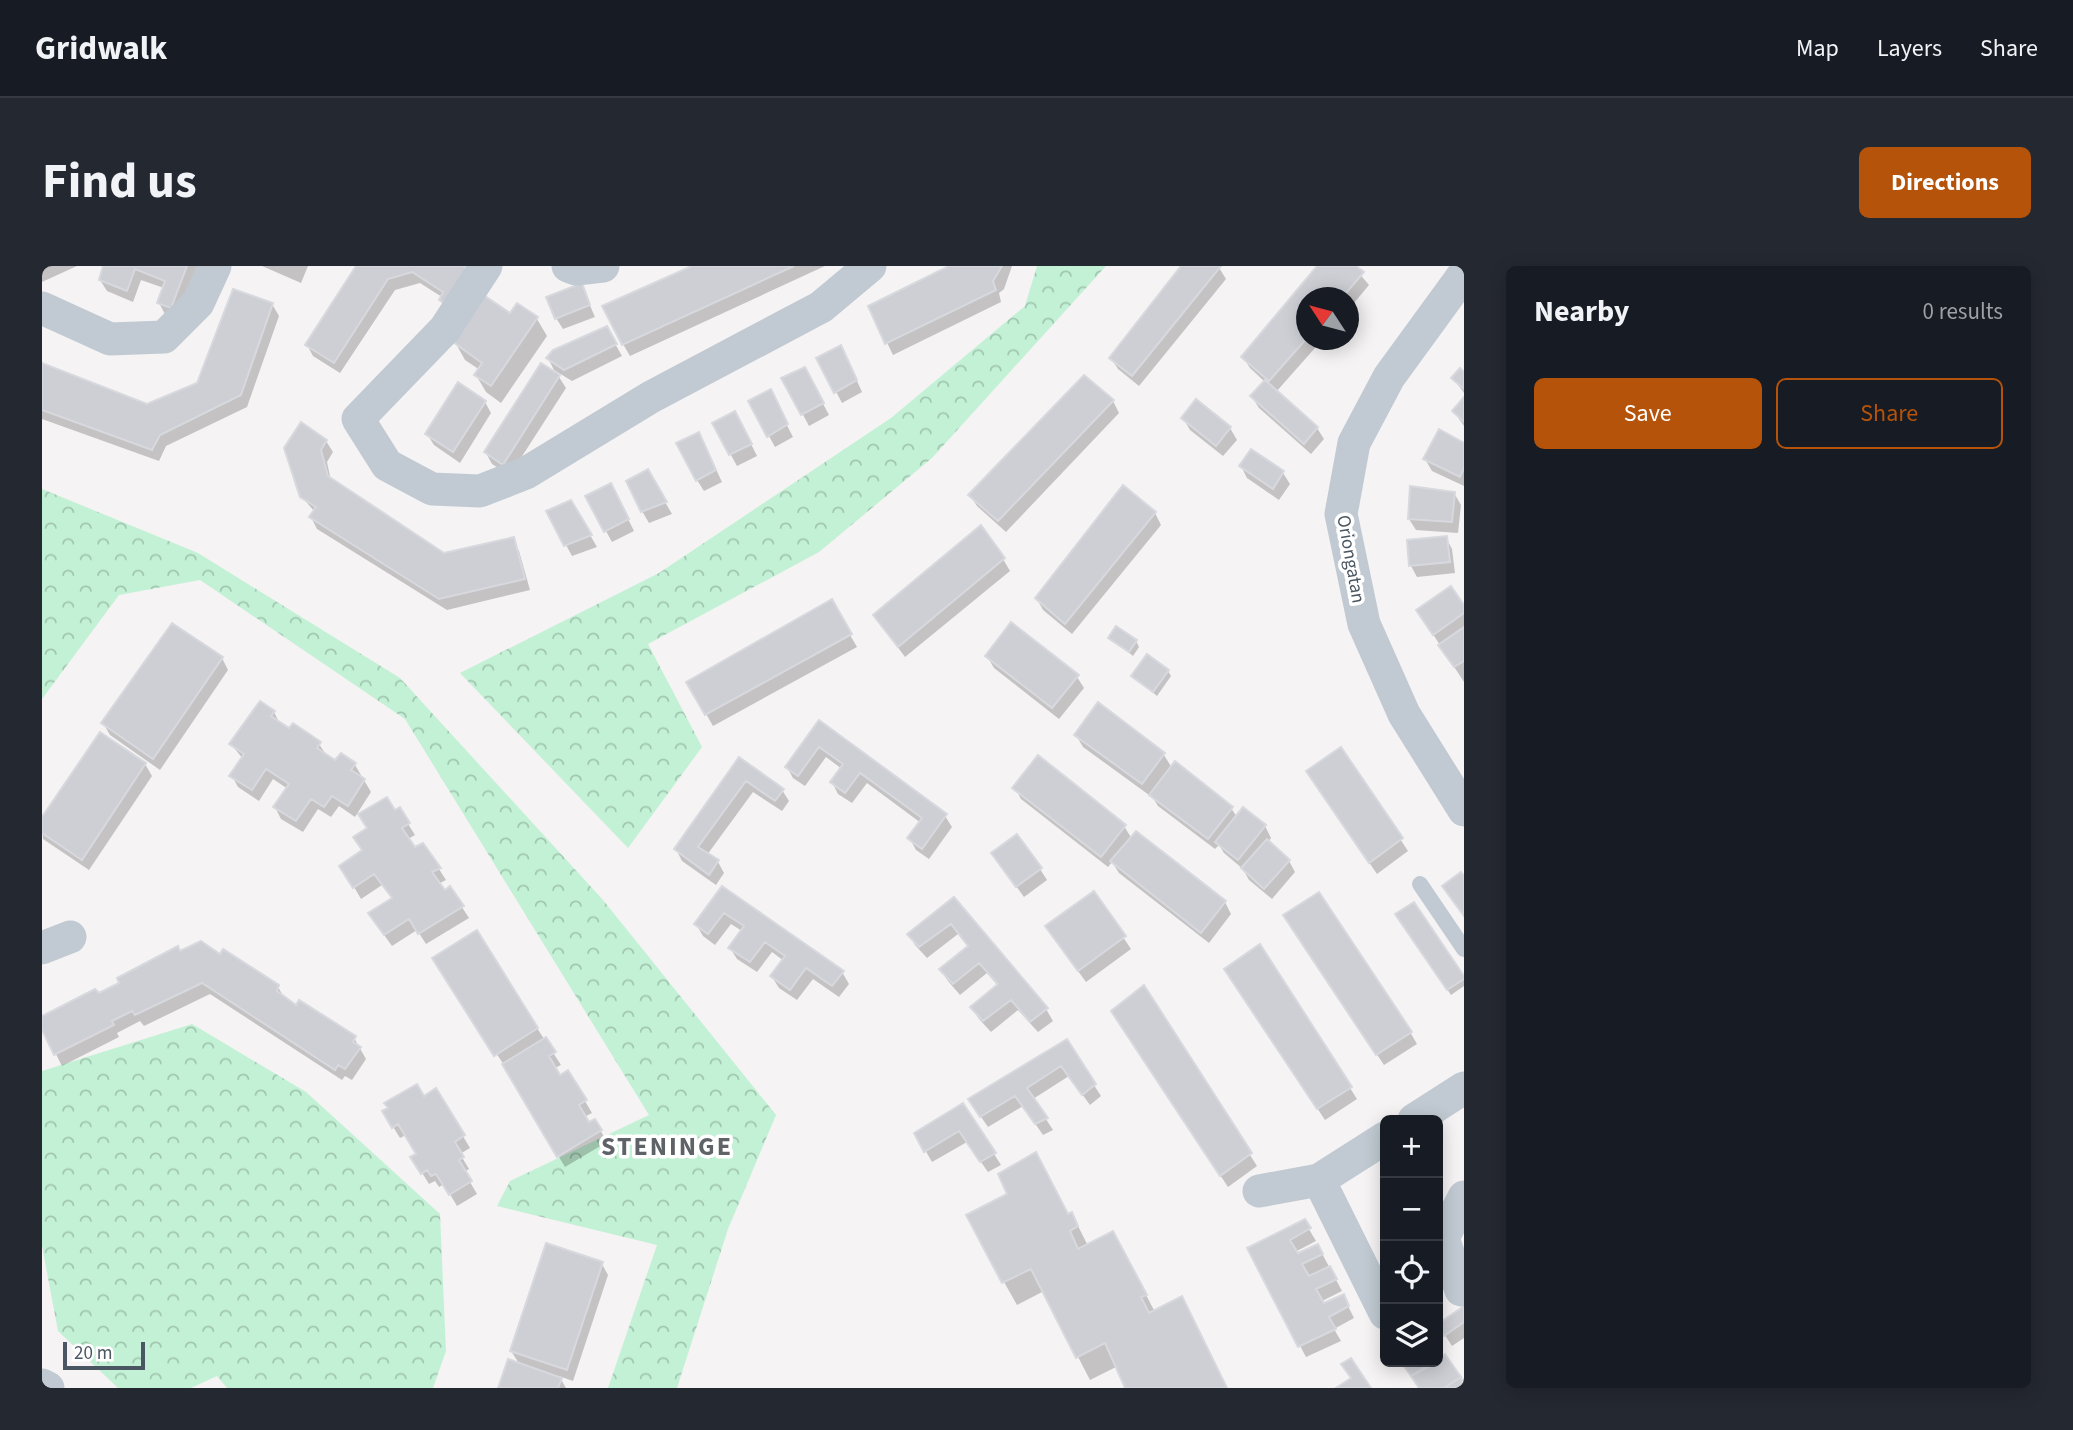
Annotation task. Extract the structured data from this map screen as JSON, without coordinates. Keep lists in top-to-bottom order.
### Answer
{
  "streets": {
    "street": ["Oriongatan"]
  },
  "districts": ["STENINGE"],
  "scale_bar": "20 m",
  "north": "top left",
  "page": {
    "header": "Gridwalk",
    "nav": ["Map", "Layers", "Share"],
    "title": "Find us",
    "buttons": [
      "Directions",
      ["Save", "Share"]
    ],
    "heading": ["Nearby", "0 results"],
    "map_buttons": ["+", "−"],
    "scale": "20 m"
  }
}
